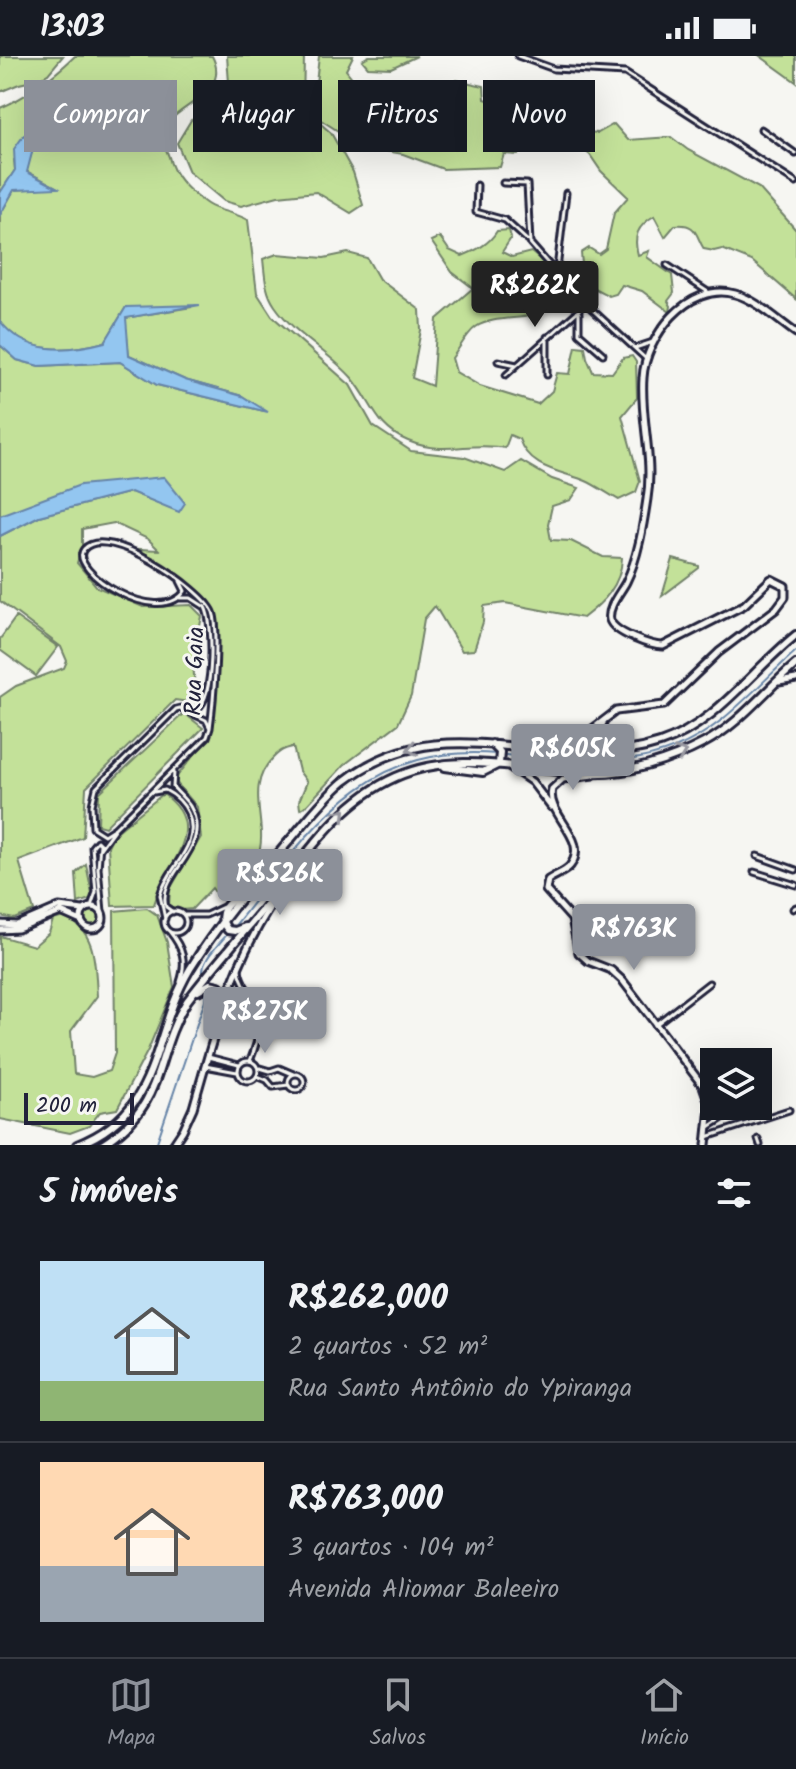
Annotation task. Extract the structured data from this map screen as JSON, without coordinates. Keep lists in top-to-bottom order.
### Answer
{
  "streets": {
    "street": ["Rua Gaia"]
  },
  "scale_bar": "200 m",
  "page": {
    "status": "13:03",
    "chip": [
      "Comprar",
      "Alugar",
      "Filtros",
      "Novo"
    ],
    "price": [
      "R$262K",
      "R$605K",
      "R$526K",
      "R$763K",
      "R$275K"
    ],
    "scale": "200 m",
    "heading": "5 imóveis",
    "list": [
      {
        "name": "R$262,000",
        "note": "2 quartos · 52 m² · Rua Santo Antônio do Ypiranga"
      },
      {
        "name": "R$763,000",
        "note": "3 quartos · 104 m² · Avenida Aliomar Baleeiro"
      }
    ],
    "tabs": ["Mapa", "Salvos", "Início"]
  }
}
